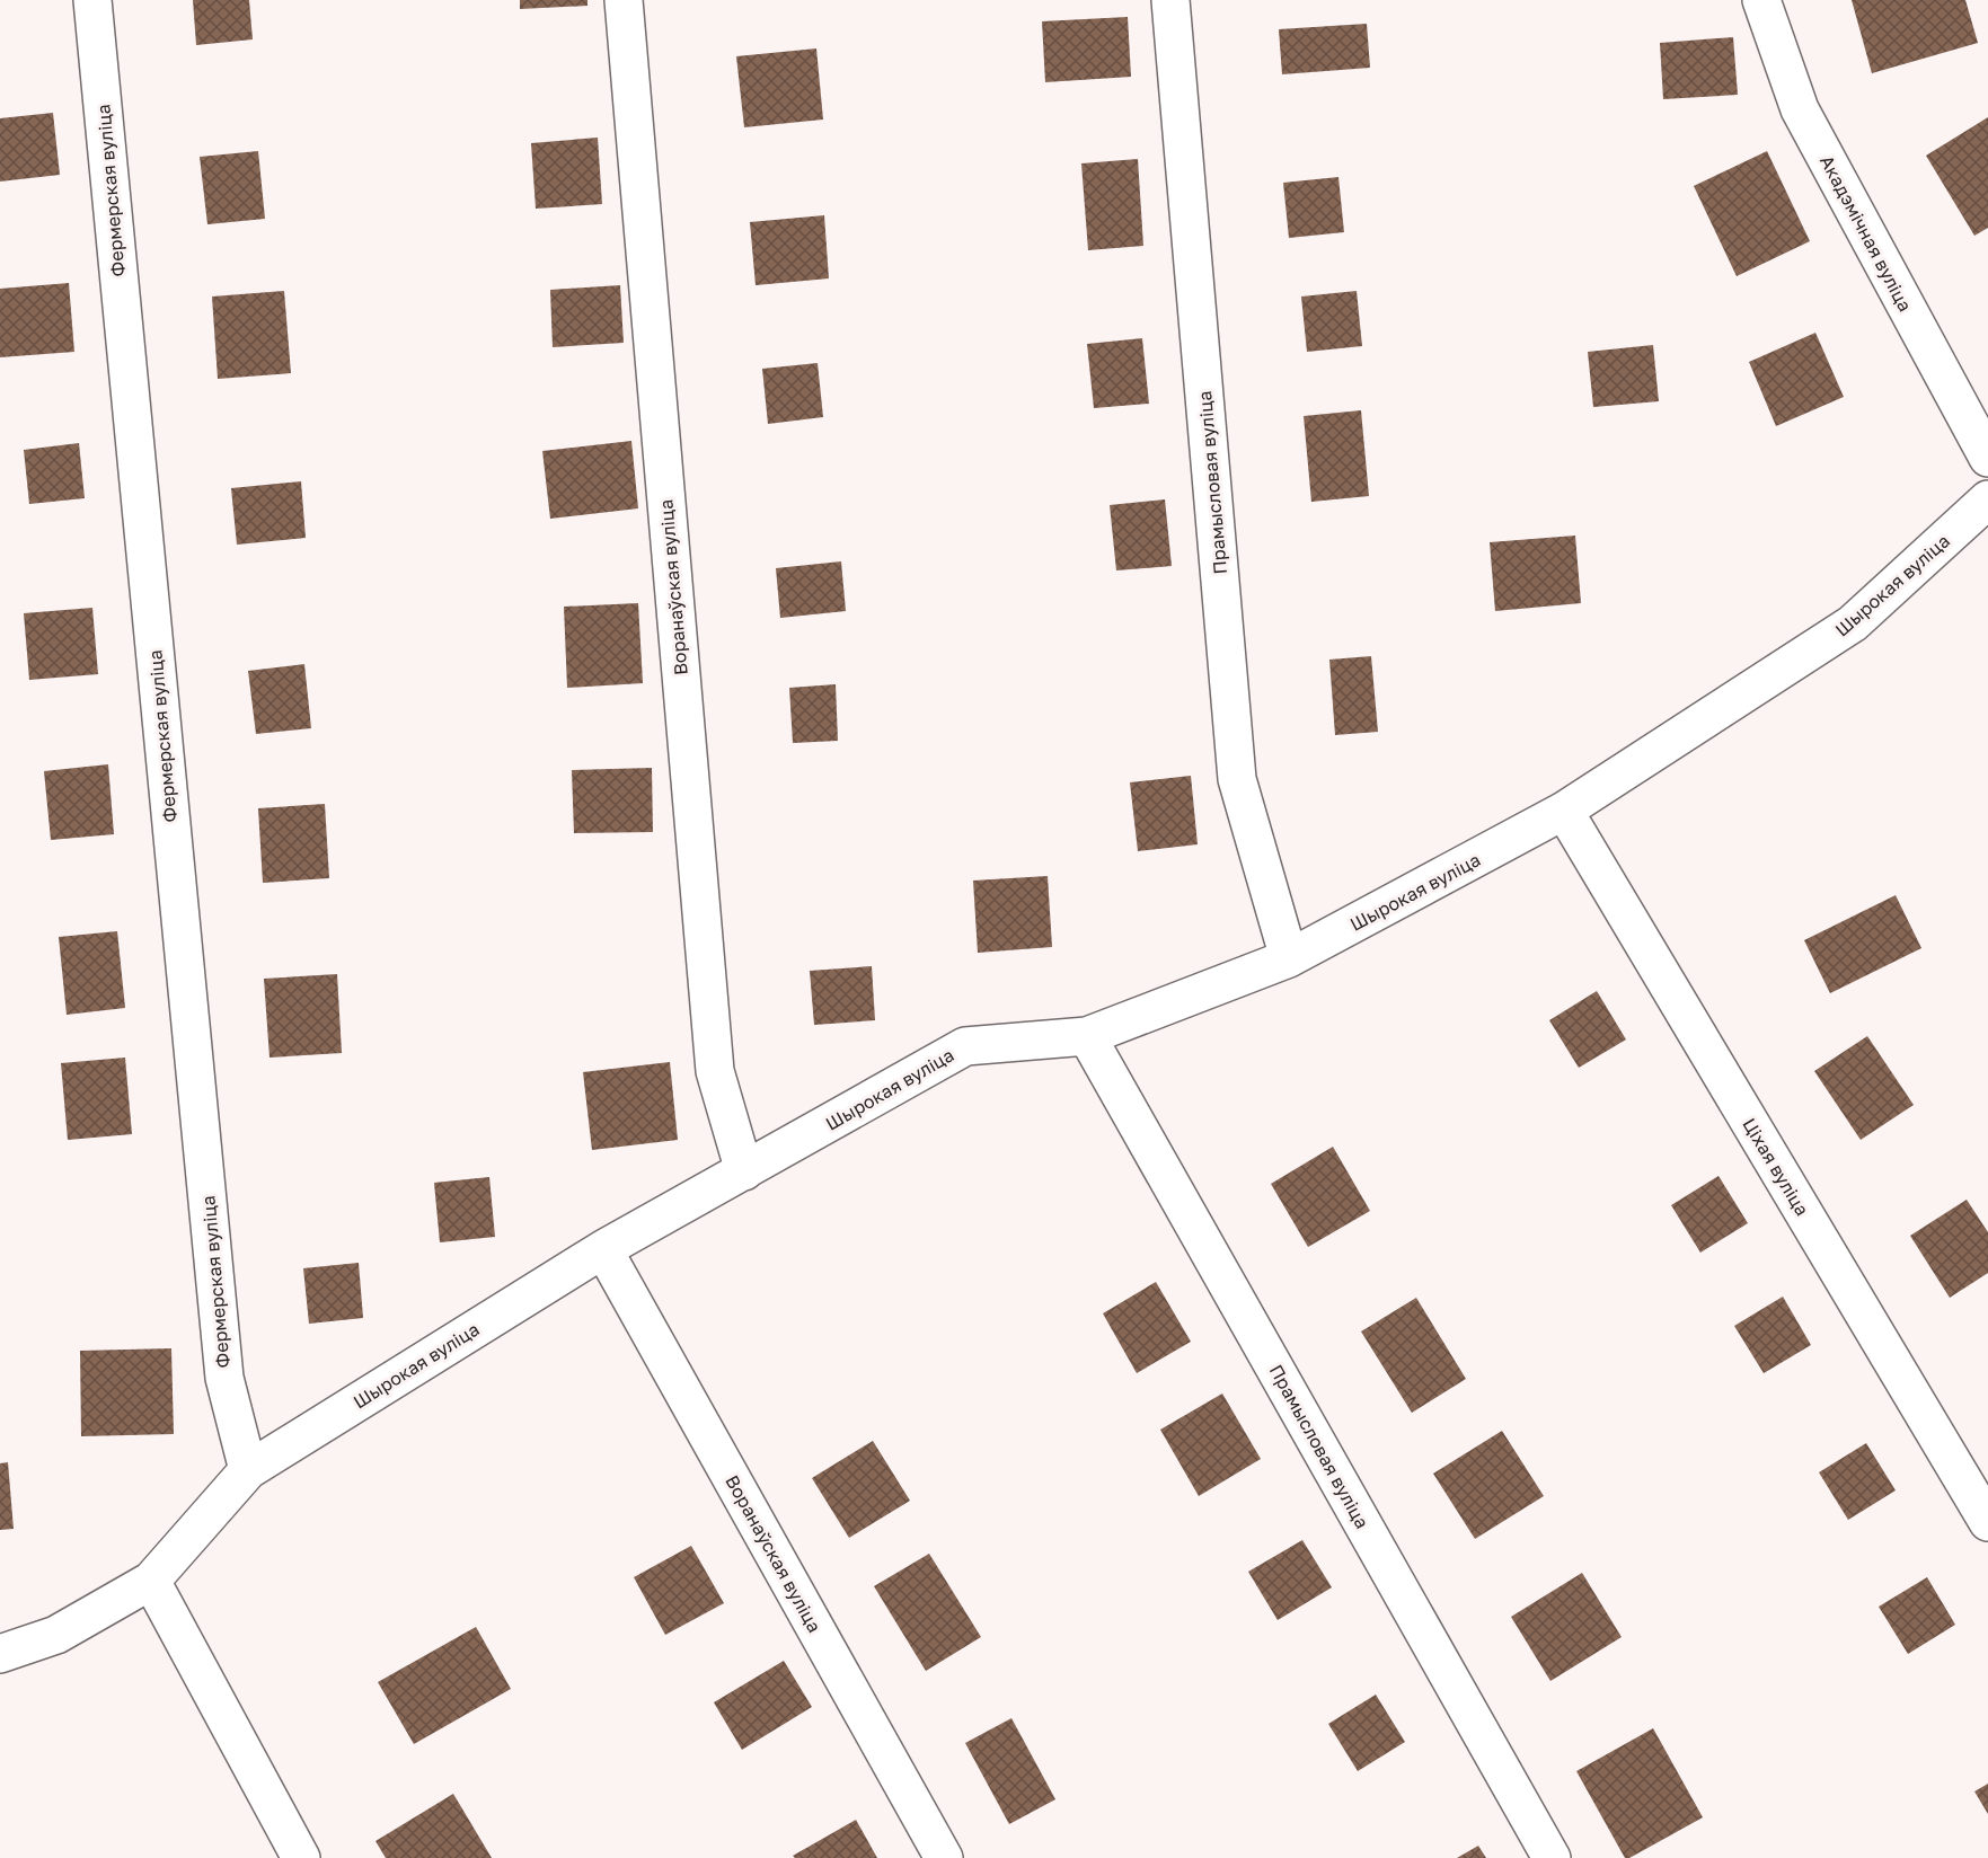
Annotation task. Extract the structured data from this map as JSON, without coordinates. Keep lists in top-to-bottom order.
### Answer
{
  "streets": {
    "street": [
      "Фермерская вуліца",
      "Акадэмічная вуліца",
      "Прамысловая вуліца",
      "Шырокая вуліца",
      "Воранаўская вуліца",
      "Ціхая вуліца"
    ]
  },
  "crossings": [
    ["Фермерская вуліца", "Шырокая вуліца"],
    ["Прамысловая вуліца", "Шырокая вуліца"],
    ["Шырокая вуліца", "Воранаўская вуліца"],
    ["Шырокая вуліца", "Ціхая вуліца"]
  ]
}
